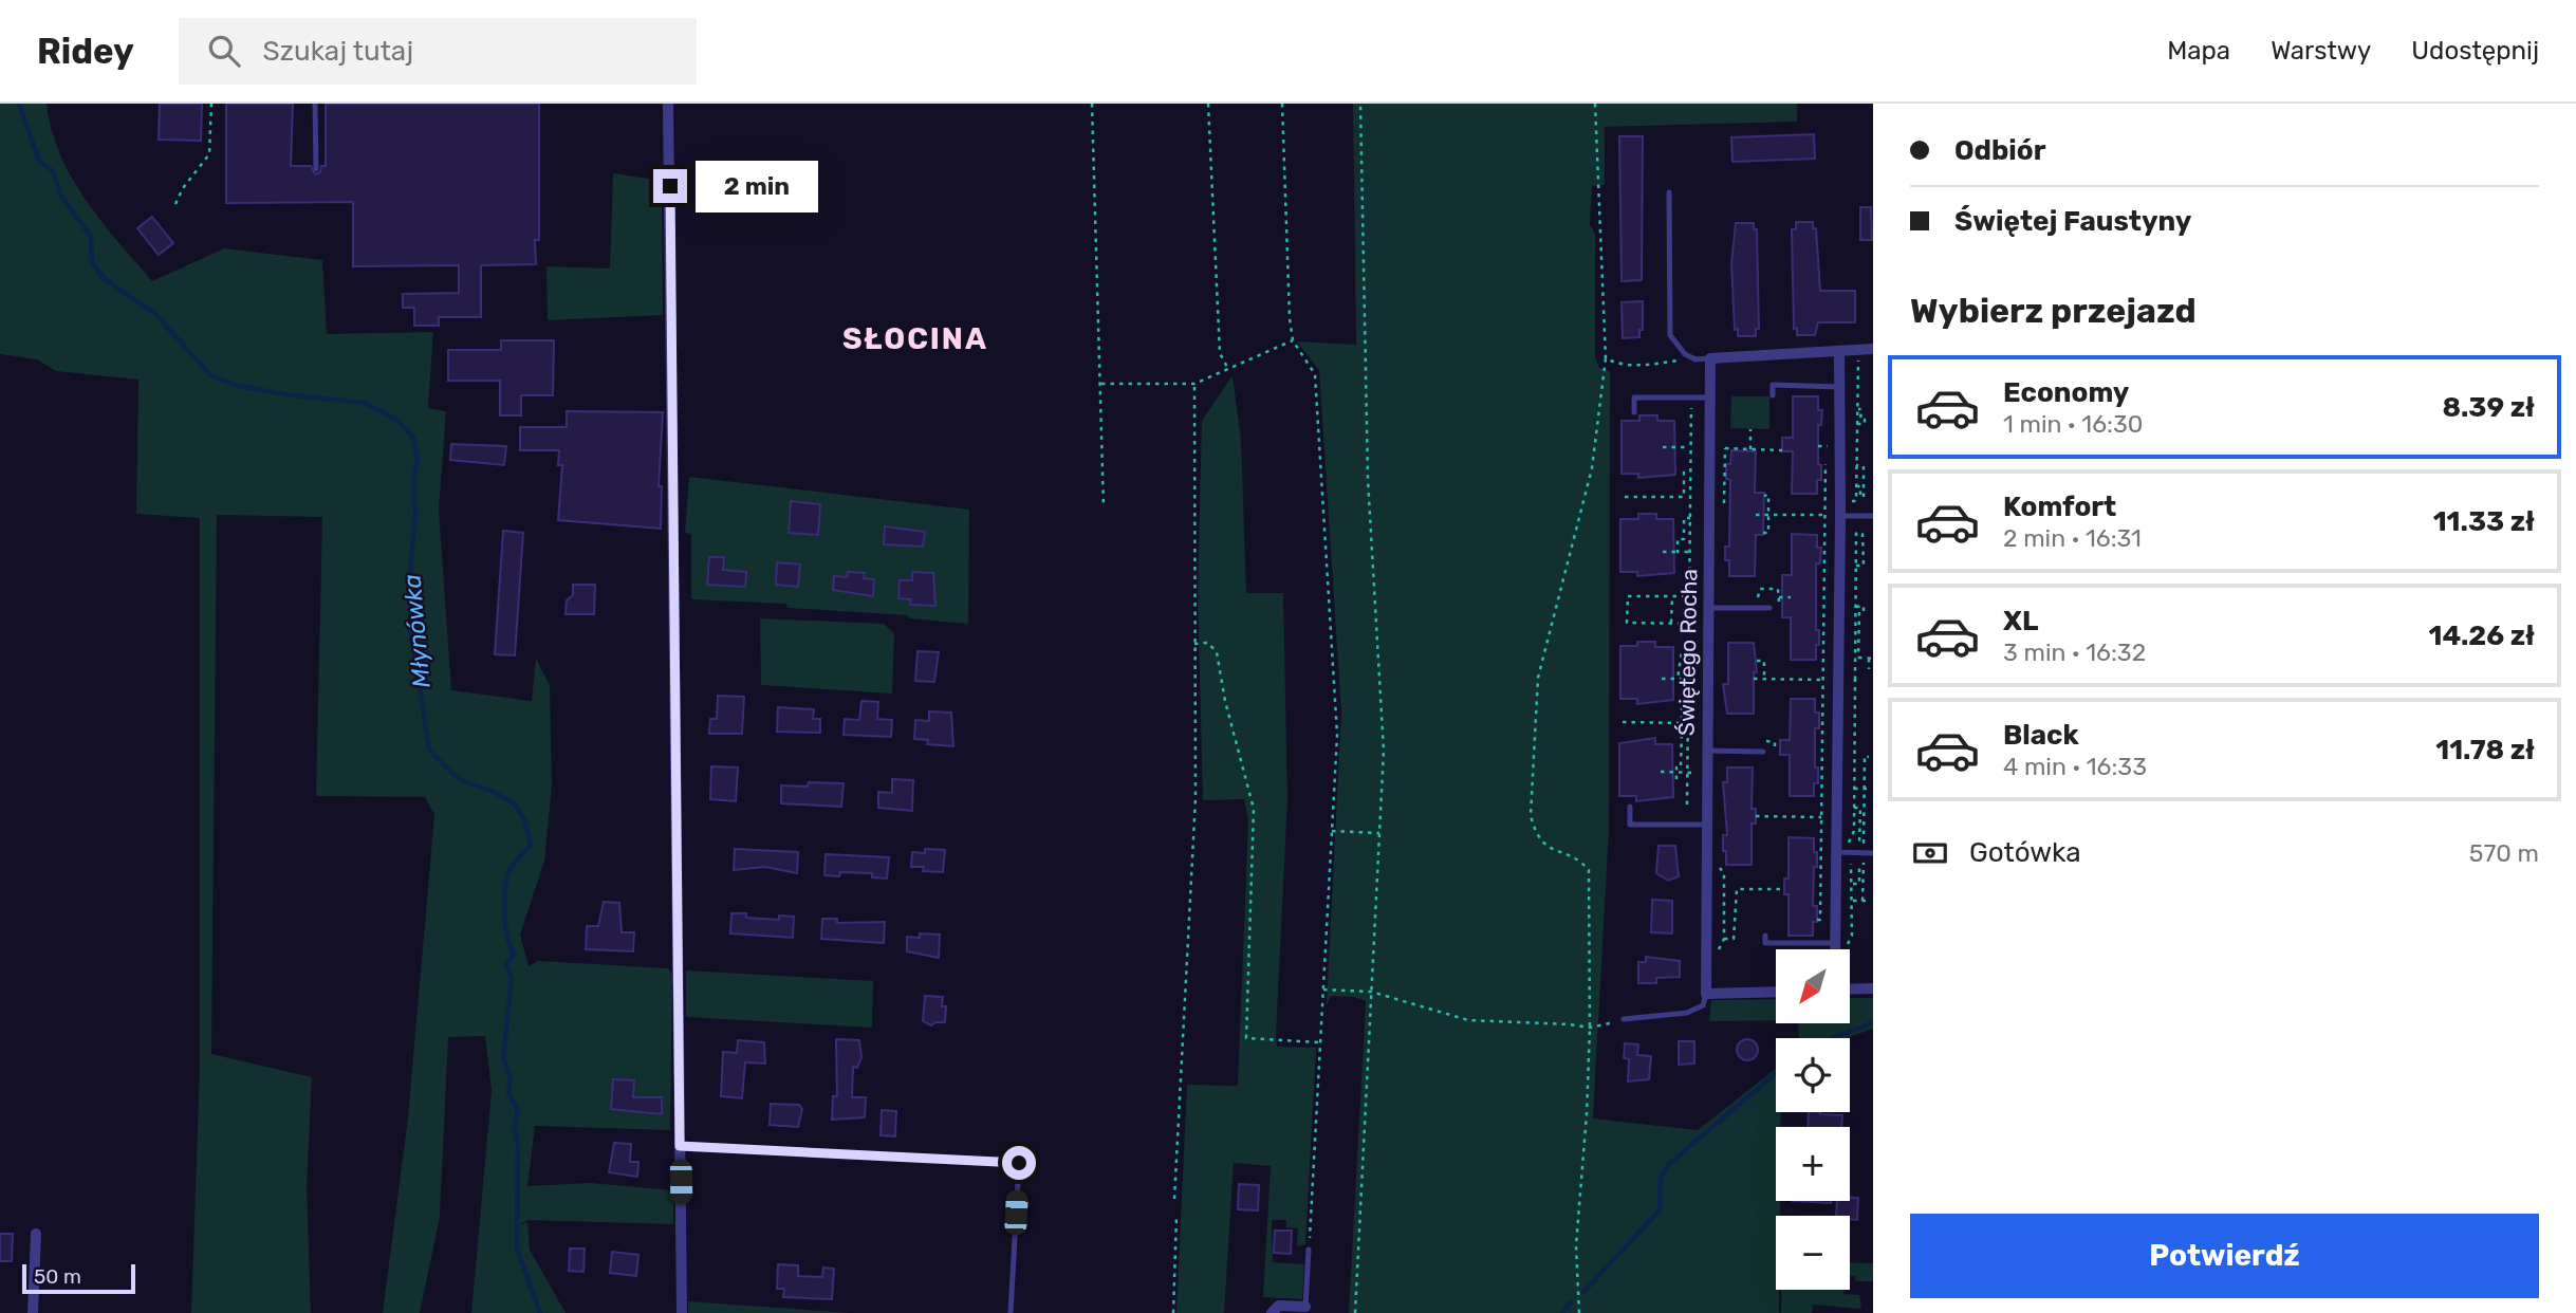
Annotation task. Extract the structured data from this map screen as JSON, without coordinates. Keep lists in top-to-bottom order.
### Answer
{
  "streets": {
    "street": ["Świętego Rocha"]
  },
  "districts": ["SŁOCINA"],
  "water": ["Młynówka"],
  "scale_bar": "50 m",
  "north": "bottom left",
  "page": {
    "header": "Ridey",
    "search": "Szukaj tutaj",
    "nav": ["Mapa", "Warstwy", "Udostępnij"],
    "banner": ["Odbiór", "Świętej Faustyny"],
    "bubble": "2 min",
    "heading": "Wybierz przejazd",
    "list": [
      {
        "name": "Economy",
        "note": "1 min · 16:30",
        "value": "8.39 zł"
      },
      {
        "name": "Komfort",
        "note": "2 min · 16:31",
        "value": "11.33 zł"
      },
      {
        "name": "XL",
        "note": "3 min · 16:32",
        "value": "14.26 zł"
      },
      {
        "name": "Black",
        "note": "4 min · 16:33",
        "value": "11.78 zł"
      }
    ],
    "pay": ["Gotówka", "570 m"],
    "map_buttons": ["+", "−"],
    "buttons": "Potwierdź",
    "scale": "50 m"
  }
}
